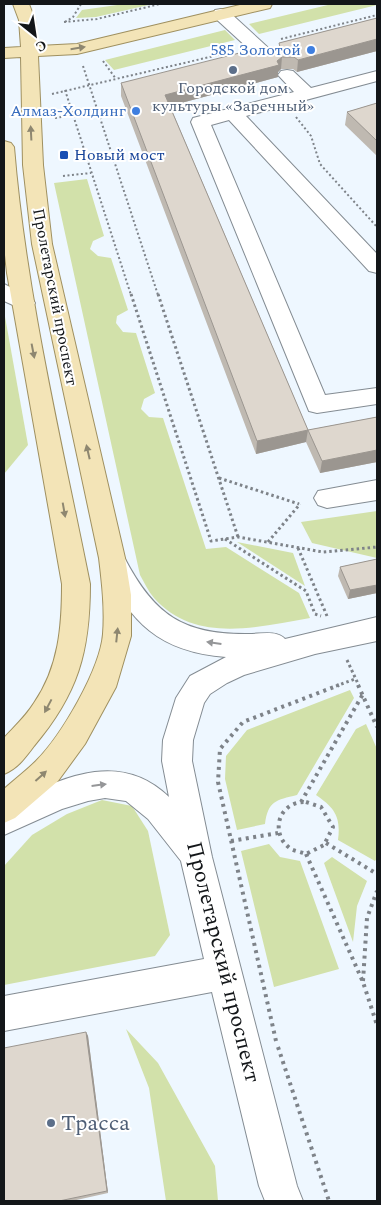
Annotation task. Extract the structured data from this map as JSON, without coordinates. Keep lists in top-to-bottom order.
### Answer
{
  "streets": {
    "main road": ["Пролетарский проспект"]
  },
  "places": {
    "other": [
      "585 Золотой",
      "Городской дом культуры «Заречный»",
      "Алмаз-Холдинг",
      "Трасса"
    ],
    "transit": ["Новый мост"]
  },
  "north": "bottom right"
}
